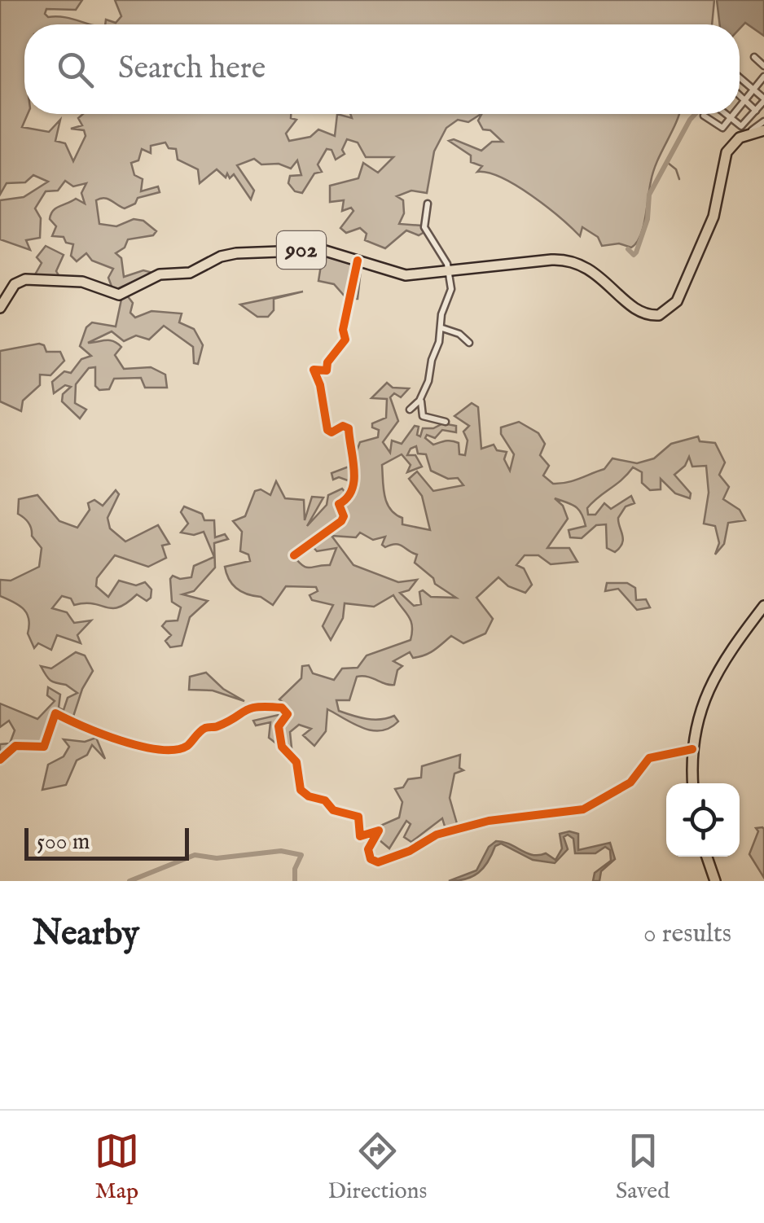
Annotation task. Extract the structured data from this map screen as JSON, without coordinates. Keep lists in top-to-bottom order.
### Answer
{
  "streets": {
    "highway": ["902"]
  },
  "scale_bar": "500 m",
  "page": {
    "search": "Search here",
    "scale": "500 m",
    "heading": ["Nearby", "0 results"],
    "nav": ["Map", "Directions", "Saved"]
  }
}
